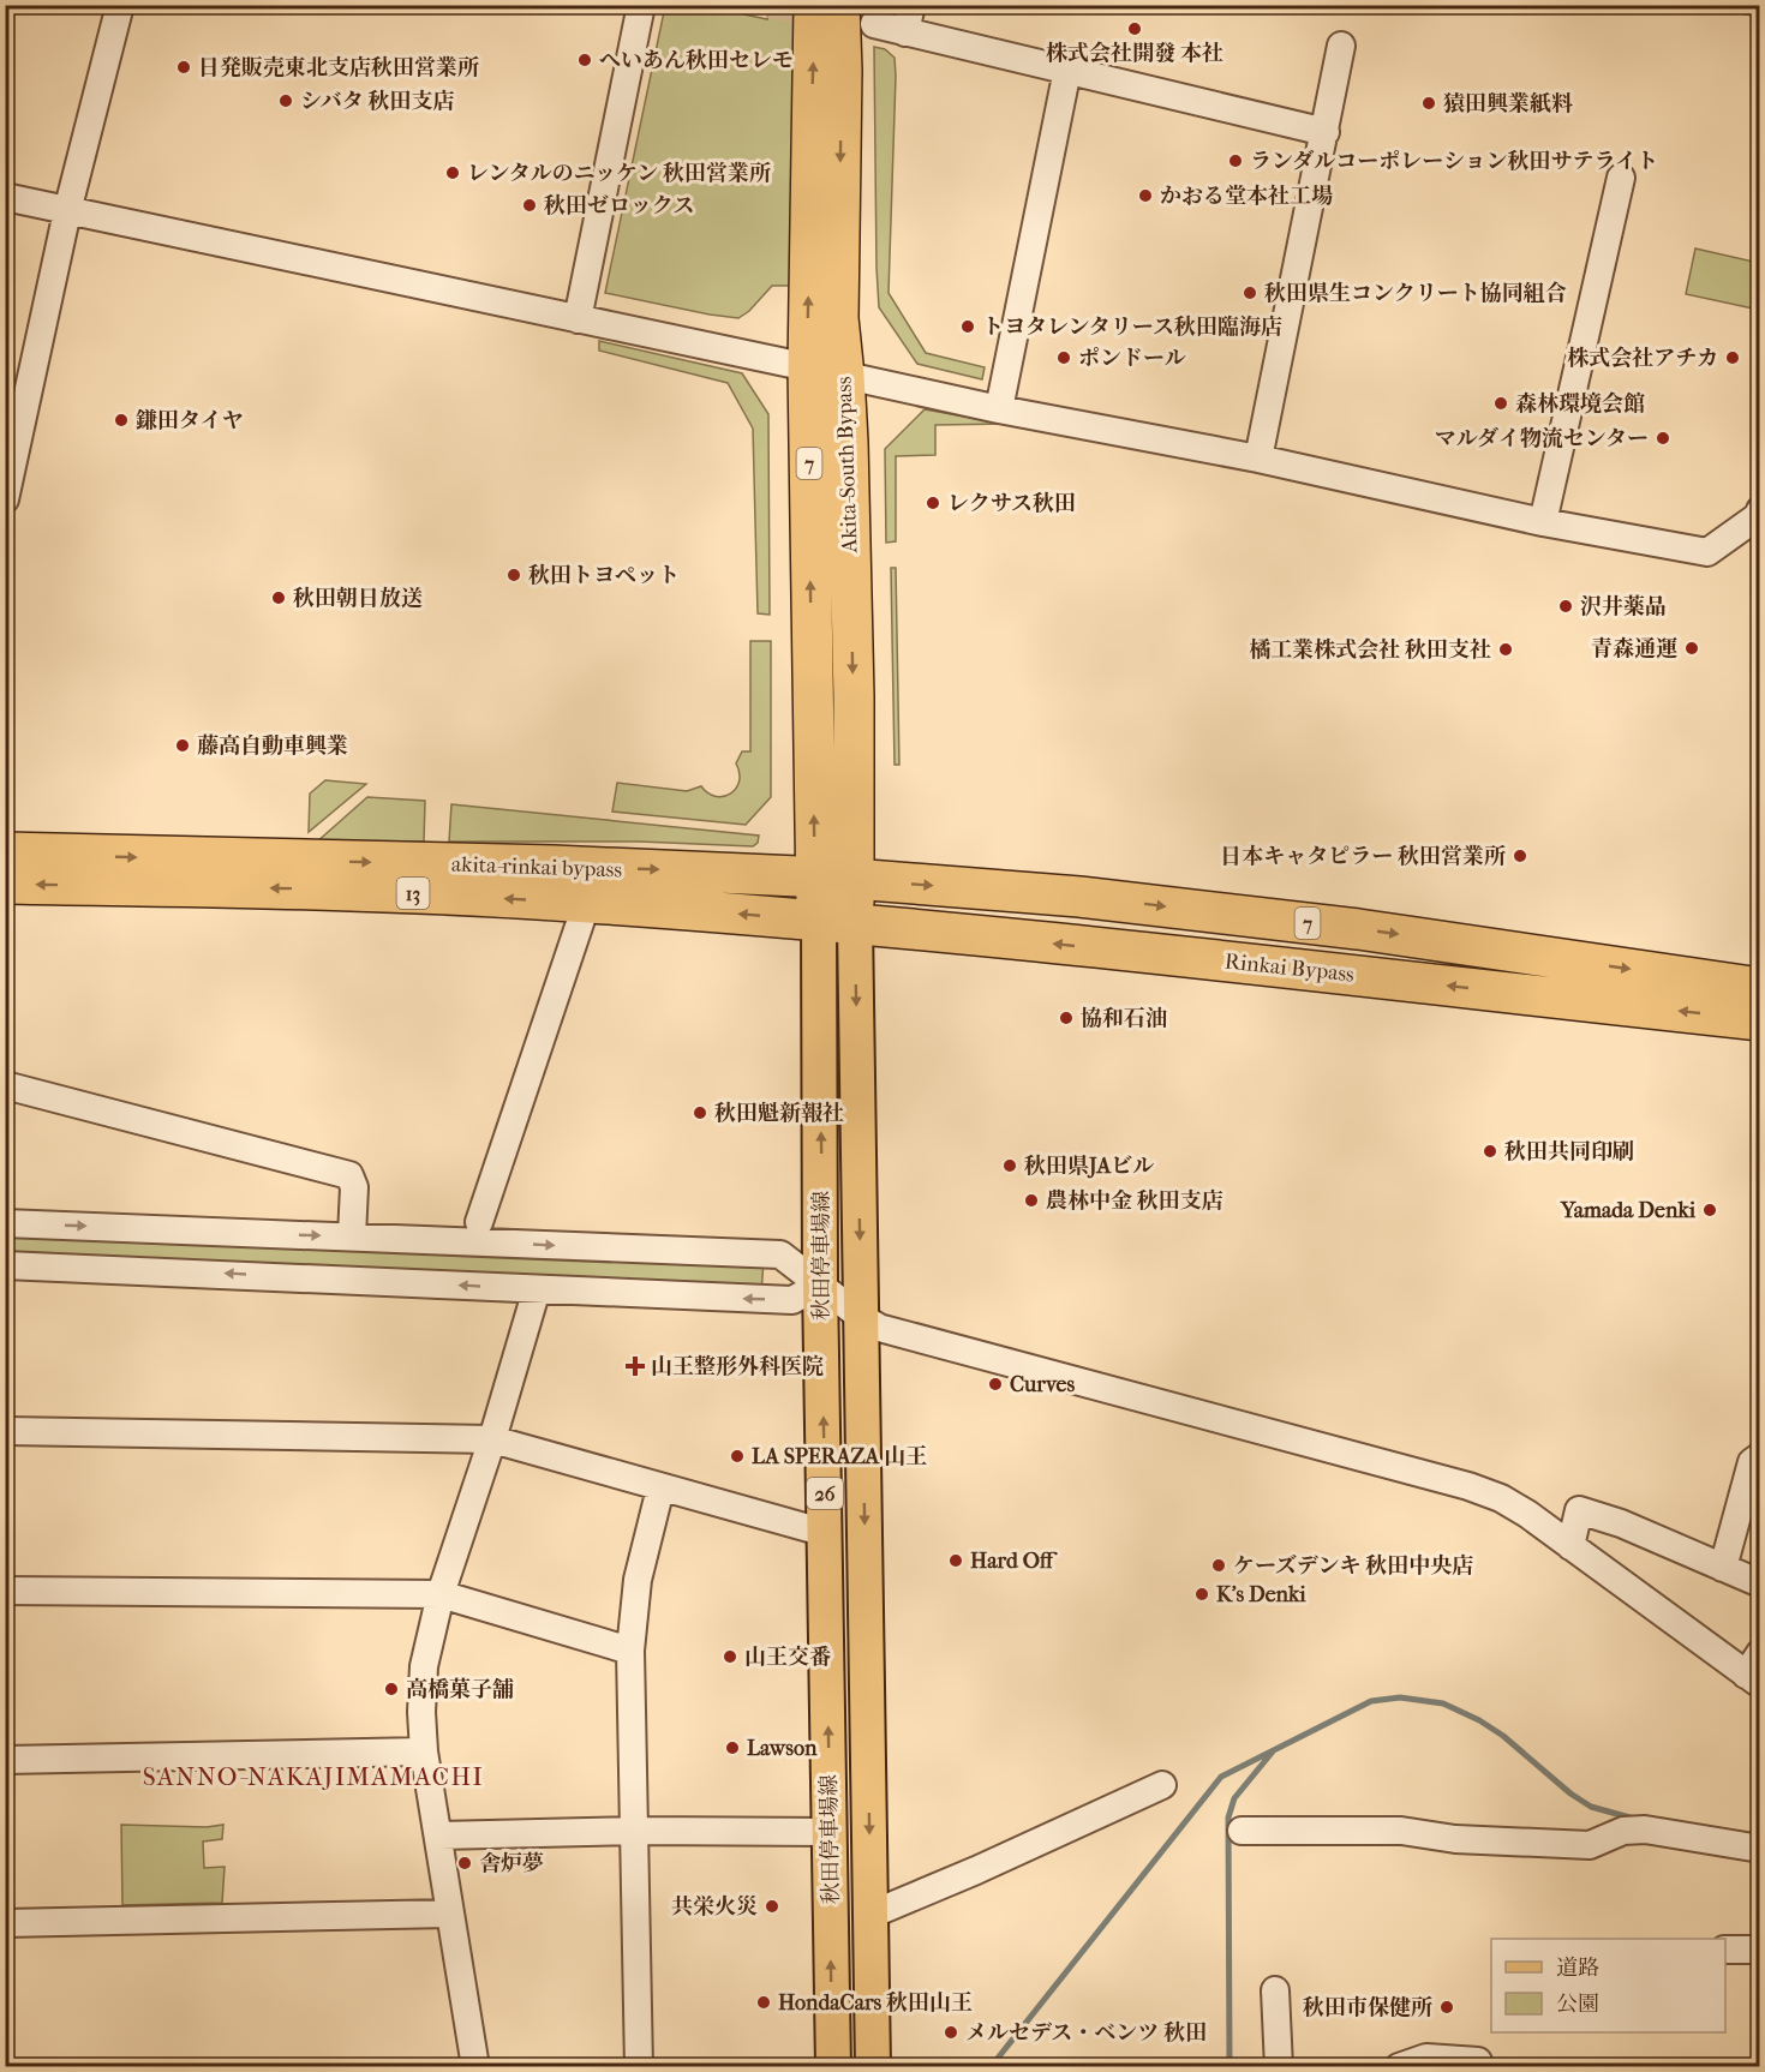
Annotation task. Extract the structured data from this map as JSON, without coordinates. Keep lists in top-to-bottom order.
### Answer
{
  "streets": {
    "highway": [
      "7",
      "Akita-South Bypass",
      "akita-rinkai bypass",
      "13",
      "Rinkai Bypass"
    ],
    "main road": ["秋田停車場線", "26"]
  },
  "crossings": [
    ["7", "Akita-South Bypass"],
    ["7", "akita-rinkai bypass"],
    ["Akita-South Bypass", "akita-rinkai bypass"],
    ["Akita-South Bypass", "Rinkai Bypass"],
    ["Akita-South Bypass", "秋田停車場線"],
    ["akita-rinkai bypass", "Rinkai Bypass"],
    ["akita-rinkai bypass", "秋田停車場線"],
    ["Rinkai Bypass", "秋田停車場線"]
  ],
  "districts": ["SANNO-NAKAJIMAMACHI"],
  "places": {
    "other": [
      "株式会社開發 本社",
      "へいあん秋田セレモ",
      "日発販売東北支店秋田営業所",
      "シバタ 秋田支店",
      "猿田興業紙料",
      "ランダルコーポレーション秋田サテライト",
      "レンタルのニッケン 秋田営業所",
      "かおる堂本社工場",
      "秋田ゼロックス",
      "秋田県生コンクリート協同組合",
      "トヨタレンタリース秋田臨海店",
      "ポンドール",
      "株式会社アチカ",
      "森林環境会館",
      "鎌田タイヤ",
      "マルダイ物流センター",
      "レクサス秋田",
      "秋田トヨペット",
      "秋田朝日放送",
      "沢井薬品",
      "青森通運",
      "橘工業株式会社 秋田支社",
      "藤高自動車興業",
      "日本キャタピラー 秋田営業所",
      "協和石油",
      "秋田魁新報社",
      "秋田共同印刷",
      "秋田県JAビル",
      "農林中金 秋田支店",
      "Yamada Denki",
      "Curves",
      "LA SPERAZA 山王",
      "Hard Off",
      "ケーズデンキ 秋田中央店",
      "K's Denki",
      "山王交番",
      "高橋菓子舗",
      "Lawson",
      "舎炉夢",
      "共栄火災",
      "HondaCars 秋田山王",
      "秋田市保健所",
      "メルセデス・ベンツ 秋田"
    ],
    "health": ["山王整形外科医院"]
  },
  "legend": ["道路", "公園"]
}
